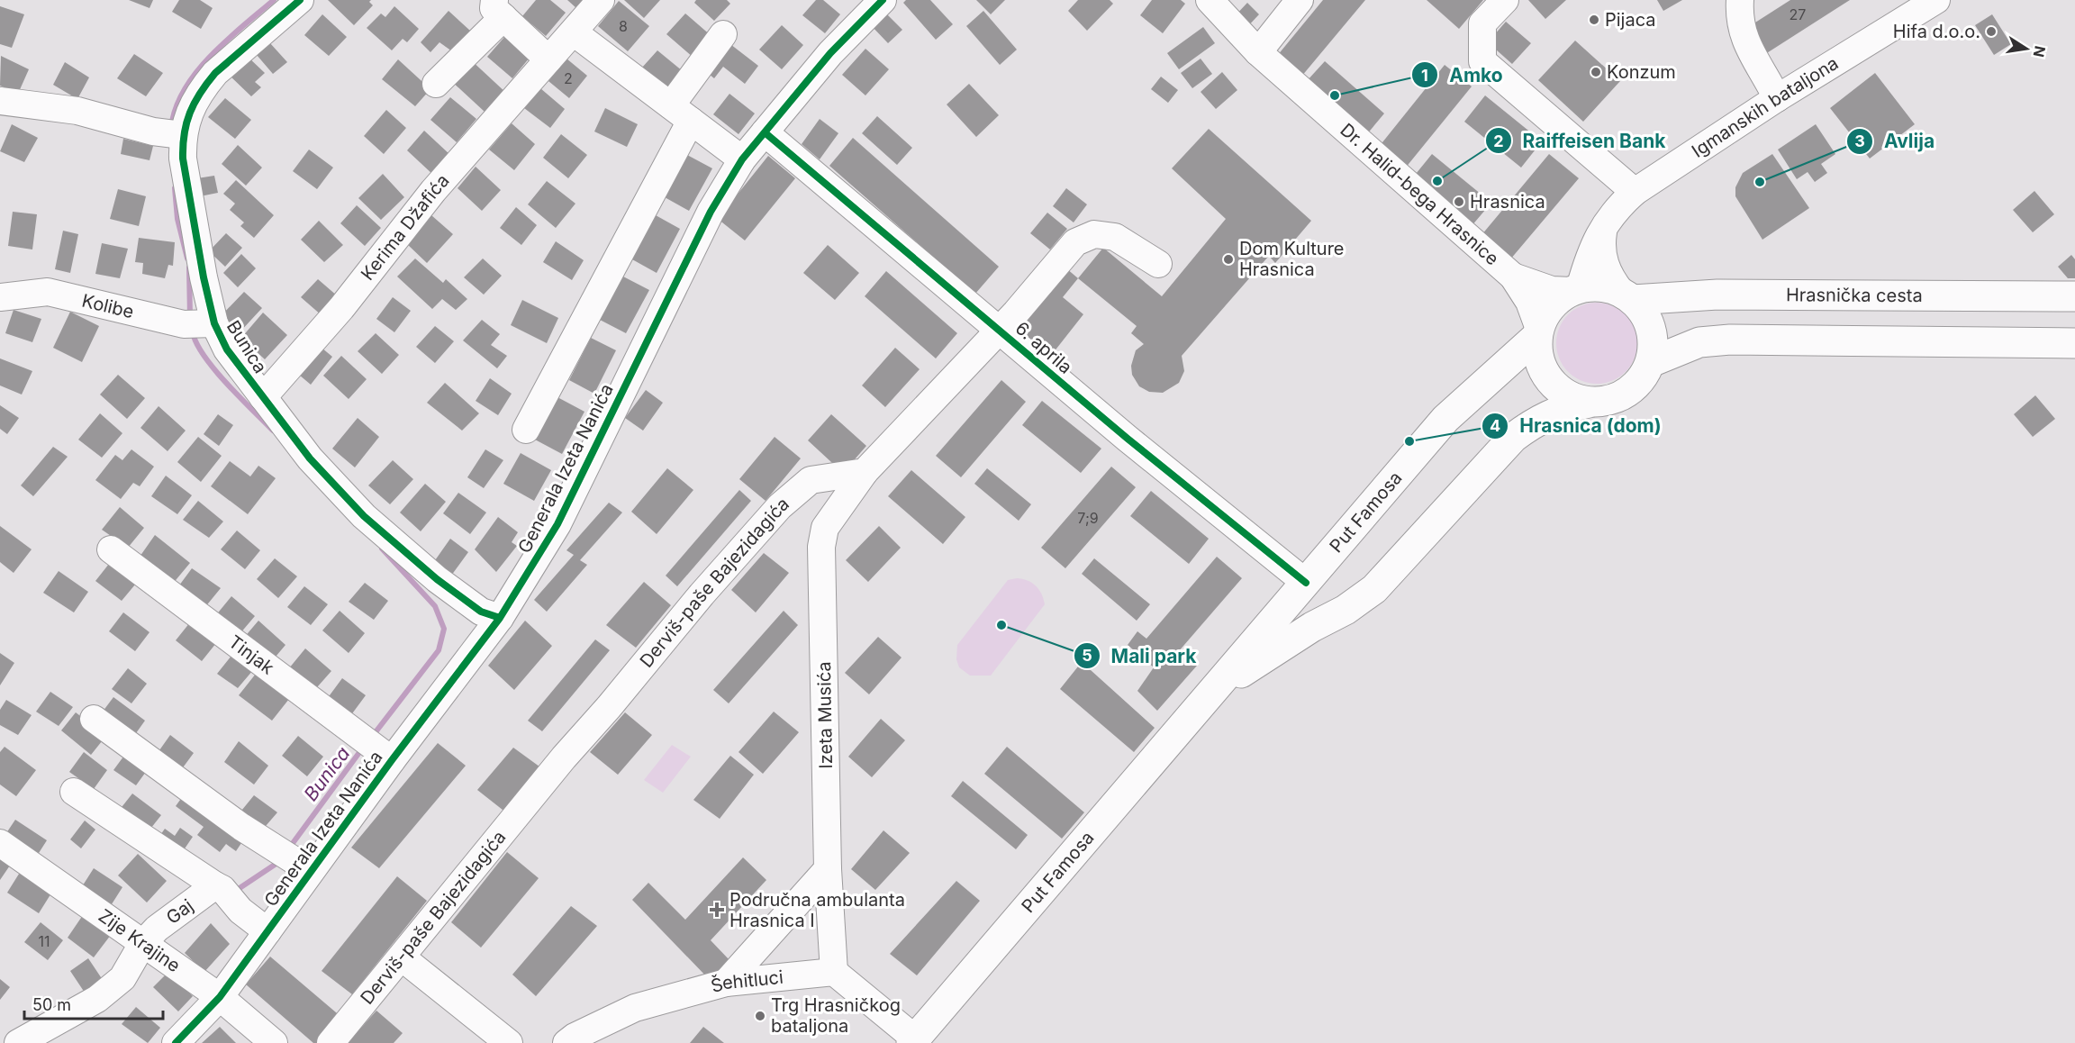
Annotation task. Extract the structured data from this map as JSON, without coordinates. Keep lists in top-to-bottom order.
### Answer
{
  "streets": {
    "main road": ["Hrasnička cesta", "Put Famosa"],
    "street": [
      "Igmanskih bataljona",
      "Dr. Halid-bega Hrasnice",
      "Kerima Džafića",
      "Kolibe",
      "Bunica",
      "6. aprila",
      "Generala Izeta Nanića",
      "Derviš-paše Bajezidagića",
      "Tinjak",
      "Izeta Musića",
      "Gaj",
      "Zije Krajine",
      "Šehitluci"
    ]
  },
  "crossings": [
    ["Igmanskih bataljona", "Hrasnička cesta"],
    ["Igmanskih bataljona", "Put Famosa"],
    ["Kerima Džafića", "Bunica"],
    ["Hrasnička cesta", "Put Famosa"],
    ["Kolibe", "Bunica"],
    ["Bunica", "Generala Izeta Nanića"],
    ["6. aprila", "Generala Izeta Nanića"],
    ["6. aprila", "Put Famosa"],
    ["Generala Izeta Nanića", "Tinjak"],
    ["Generala Izeta Nanića", "Zije Krajine"],
    ["Derviš-paše Bajezidagića", "Izeta Musića"],
    ["Izeta Musića", "Šehitluci"],
    ["Gaj", "Zije Krajine"]
  ],
  "water": ["Bunica"],
  "places": {
    "other": [
      "Pijaca",
      "Hifa d.o.o.",
      "Konzum",
      "Amko",
      "Raiffeisen Bank",
      "Avlija",
      "Hrasnica",
      "Dom Kulture Hrasnica",
      "Hrasnica (dom)",
      "Mali park",
      "Trg Hrasničkog bataljona"
    ],
    "health": ["Područna ambulanta Hrasnica I"]
  },
  "house_numbers": [
    "27",
    "8",
    "2",
    "7;9",
    "11"
  ],
  "scale_bar": "50 m",
  "north": "right"
}
